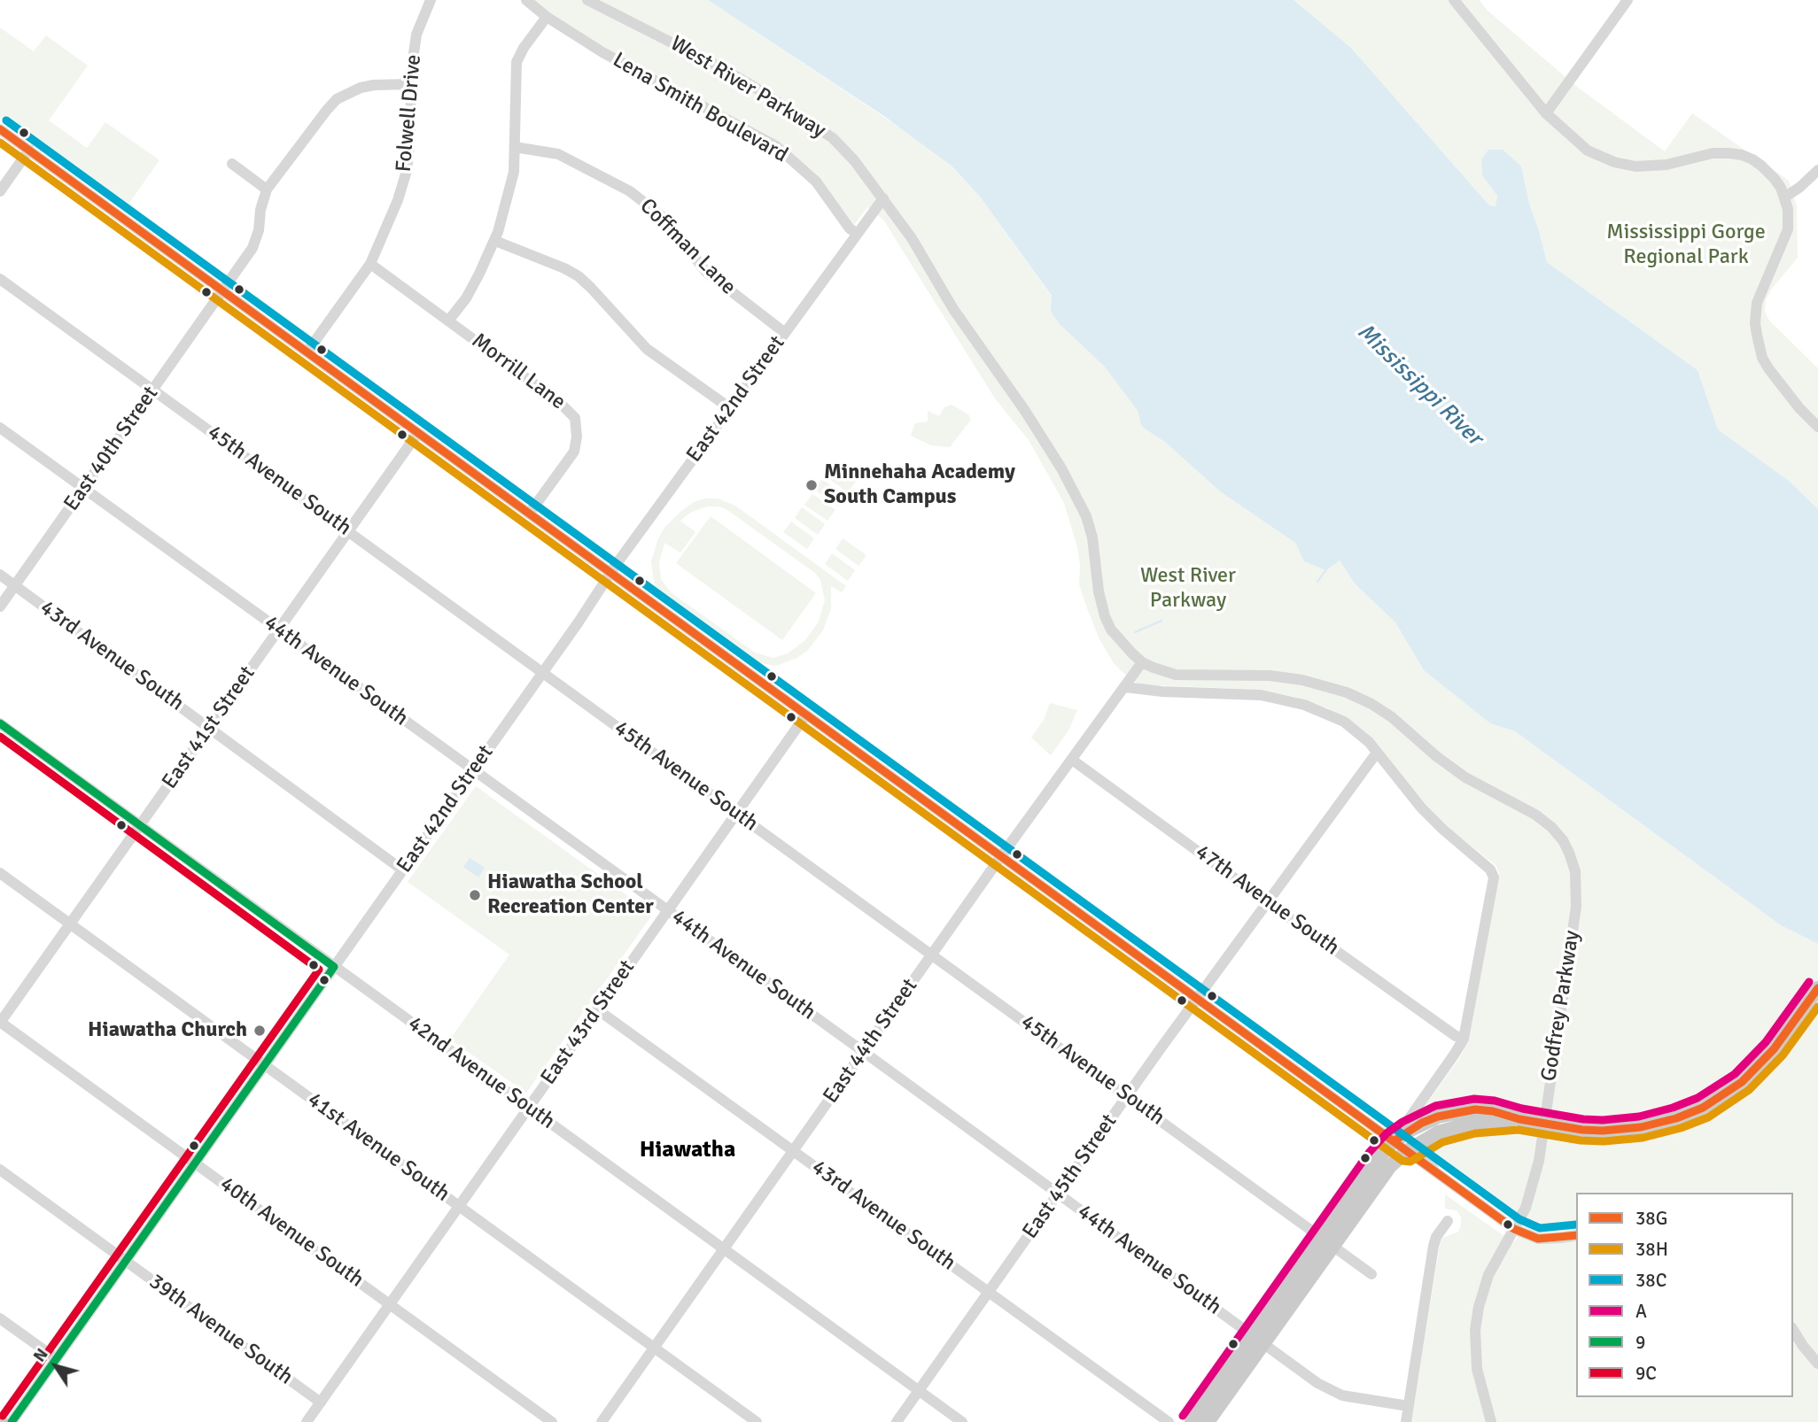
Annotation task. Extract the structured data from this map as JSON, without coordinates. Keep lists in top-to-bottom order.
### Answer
{
  "streets": {
    "street": [
      "West River Parkway",
      "Lena Smith Boulevard",
      "Folwell Drive",
      "Coffman Lane",
      "Morrill Lane",
      "East 42nd Street",
      "East 40th Street",
      "45th Avenue South",
      "43rd Avenue South",
      "44th Avenue South",
      "East 41st Street",
      "47th Avenue South",
      "Godfrey Parkway",
      "East 43rd Street",
      "East 44th Street",
      "42nd Avenue South",
      "41st Avenue South",
      "East 45th Street",
      "40th Avenue South",
      "39th Avenue South"
    ]
  },
  "crossings": [
    ["West River Parkway", "East 42nd Street"],
    ["West River Parkway", "Godfrey Parkway"],
    ["West River Parkway", "East 44th Street"],
    ["Lena Smith Boulevard", "East 42nd Street"],
    ["Folwell Drive", "Morrill Lane"],
    ["Coffman Lane", "East 42nd Street"],
    ["East 42nd Street", "45th Avenue South"],
    ["East 42nd Street", "43rd Avenue South"],
    ["East 42nd Street", "44th Avenue South"],
    ["East 42nd Street", "42nd Avenue South"],
    ["East 42nd Street", "41st Avenue South"],
    ["East 42nd Street", "40th Avenue South"],
    ["East 42nd Street", "39th Avenue South"],
    ["East 40th Street", "45th Avenue South"],
    ["East 40th Street", "43rd Avenue South"],
    ["East 40th Street", "44th Avenue South"],
    ["45th Avenue South", "East 41st Street"],
    ["45th Avenue South", "East 43rd Street"],
    ["45th Avenue South", "East 44th Street"],
    ["45th Avenue South", "East 45th Street"],
    ["43rd Avenue South", "East 41st Street"],
    ["43rd Avenue South", "East 43rd Street"],
    ["43rd Avenue South", "East 44th Street"],
    ["43rd Avenue South", "East 45th Street"],
    ["44th Avenue South", "East 41st Street"],
    ["44th Avenue South", "East 43rd Street"],
    ["44th Avenue South", "East 44th Street"],
    ["44th Avenue South", "East 45th Street"],
    ["East 41st Street", "42nd Avenue South"],
    ["East 41st Street", "41st Avenue South"],
    ["East 41st Street", "40th Avenue South"],
    ["47th Avenue South", "East 44th Street"],
    ["47th Avenue South", "East 45th Street"],
    ["East 43rd Street", "42nd Avenue South"],
    ["East 43rd Street", "41st Avenue South"],
    ["East 43rd Street", "40th Avenue South"],
    ["East 43rd Street", "39th Avenue South"],
    ["East 44th Street", "42nd Avenue South"],
    ["East 44th Street", "41st Avenue South"],
    ["42nd Avenue South", "East 45th Street"]
  ],
  "districts": ["Hiawatha"],
  "water": ["Mississippi River"],
  "parks": ["Mississippi Gorge Regional Park", "West River Parkway"],
  "places": ["Minnehaha Academy South Campus", "Hiawatha School Recreation Center", "Hiawatha Church"],
  "lines": [
    "transit line 38C",
    "transit line 38G",
    "transit line 38H",
    "transit line 9",
    "transit line 9C",
    "transit line A"
  ],
  "legend": [
    "38G",
    "38H",
    "38C",
    "A",
    "9",
    "9C"
  ],
  "north": "top left"
}
